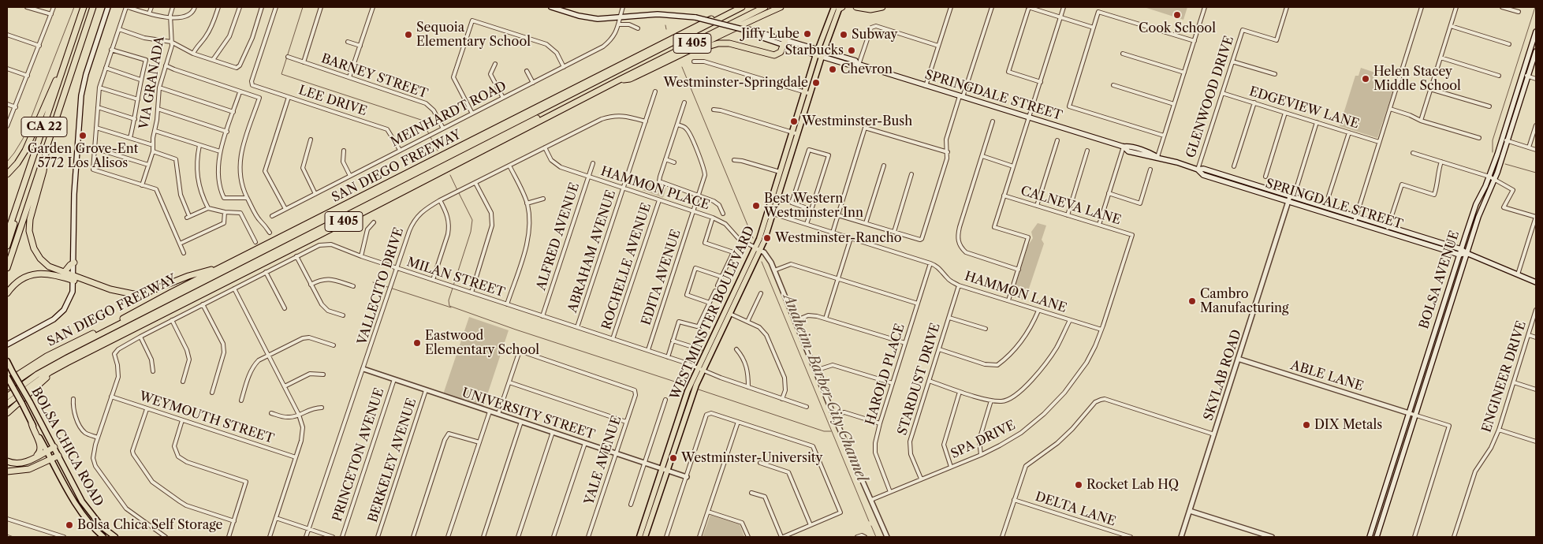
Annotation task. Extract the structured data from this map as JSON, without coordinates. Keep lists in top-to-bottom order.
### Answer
{
  "streets": {
    "highway": ["I 405", "CA 22", "SAN DIEGO FREEWAY"],
    "main road": [
      "SPRINGDALE STREET",
      "BOLSA AVENUE",
      "WESTMINSTER BOULEVARD",
      "BOLSA CHICA ROAD"
    ],
    "street": [
      "BARNEY STREET",
      "VIA GRANADA",
      "GLENWOOD DRIVE",
      "LEE DRIVE",
      "EDGEVIEW LANE",
      "MEINHARDT ROAD",
      "HAMMON PLACE",
      "CALNEVA LANE",
      "ALFRED AVENUE",
      "ABRAHAM AVENUE",
      "ROCHELLE AVENUE",
      "MILAN STREET",
      "EDITA AVENUE",
      "VALLECITO DRIVE",
      "HAMMON LANE",
      "HAROLD PLACE",
      "SKYLAB ROAD",
      "ABLE LANE",
      "ENGINEER DRIVE",
      "STARDUST DRIVE",
      "UNIVERSITY STREET",
      "WEYMOUTH STREET",
      "SPA DRIVE",
      "PRINCETON AVENUE",
      "BERKELEY AVENUE",
      "YALE AVENUE",
      "DELTA LANE"
    ]
  },
  "crossings": [
    ["I 405", "SAN DIEGO FREEWAY"],
    ["BARNEY STREET", "MEINHARDT ROAD"],
    ["SPRINGDALE STREET", "GLENWOOD DRIVE"],
    ["SPRINGDALE STREET", "MEINHARDT ROAD"],
    ["SPRINGDALE STREET", "BOLSA AVENUE"],
    ["SPRINGDALE STREET", "WESTMINSTER BOULEVARD"],
    ["SPRINGDALE STREET", "SKYLAB ROAD"],
    ["GLENWOOD DRIVE", "EDGEVIEW LANE"],
    ["LEE DRIVE", "MEINHARDT ROAD"],
    ["HAMMON PLACE", "ALFRED AVENUE"],
    ["HAMMON PLACE", "ABRAHAM AVENUE"],
    ["HAMMON PLACE", "ROCHELLE AVENUE"],
    ["HAMMON PLACE", "EDITA AVENUE"],
    ["HAMMON PLACE", "VALLECITO DRIVE"],
    ["HAMMON PLACE", "WESTMINSTER BOULEVARD"],
    ["CALNEVA LANE", "SPA DRIVE"],
    ["ALFRED AVENUE", "MILAN STREET"],
    ["ABRAHAM AVENUE", "MILAN STREET"],
    ["ABRAHAM AVENUE", "VALLECITO DRIVE"],
    ["ROCHELLE AVENUE", "MILAN STREET"],
    ["MILAN STREET", "EDITA AVENUE"],
    ["MILAN STREET", "VALLECITO DRIVE"],
    ["MILAN STREET", "WESTMINSTER BOULEVARD"],
    ["MILAN STREET", "WEYMOUTH STREET"],
    ["BOLSA AVENUE", "ABLE LANE"],
    ["VALLECITO DRIVE", "UNIVERSITY STREET"],
    ["HAMMON LANE", "HAROLD PLACE"],
    ["HAMMON LANE", "STARDUST DRIVE"],
    ["HAMMON LANE", "SPA DRIVE"],
    ["WESTMINSTER BOULEVARD", "UNIVERSITY STREET"],
    ["HAROLD PLACE", "SPA DRIVE"],
    ["SKYLAB ROAD", "ABLE LANE"],
    ["STARDUST DRIVE", "SPA DRIVE"],
    ["UNIVERSITY STREET", "PRINCETON AVENUE"],
    ["UNIVERSITY STREET", "BERKELEY AVENUE"],
    ["UNIVERSITY STREET", "YALE AVENUE"]
  ],
  "water": ["Anaheim-Barber City Channel"],
  "places": [
    "Cook School",
    "Jiffy Lube",
    "Sequoia Elementary School",
    "Subway",
    "Starbucks",
    "Chevron",
    "Helen Stacey Middle School",
    "Westminster-Springdale",
    "Westminster-Bush",
    "Garden Grove-Ent 5772 Los Alisos",
    "Best Western Westminster Inn",
    "Westminster-Rancho",
    "Cambro Manufacturing",
    "Eastwood Elementary School",
    "DIX Metals",
    "Westminster-University",
    "Rocket Lab HQ",
    "Bolsa Chica Self Storage"
  ]
}
